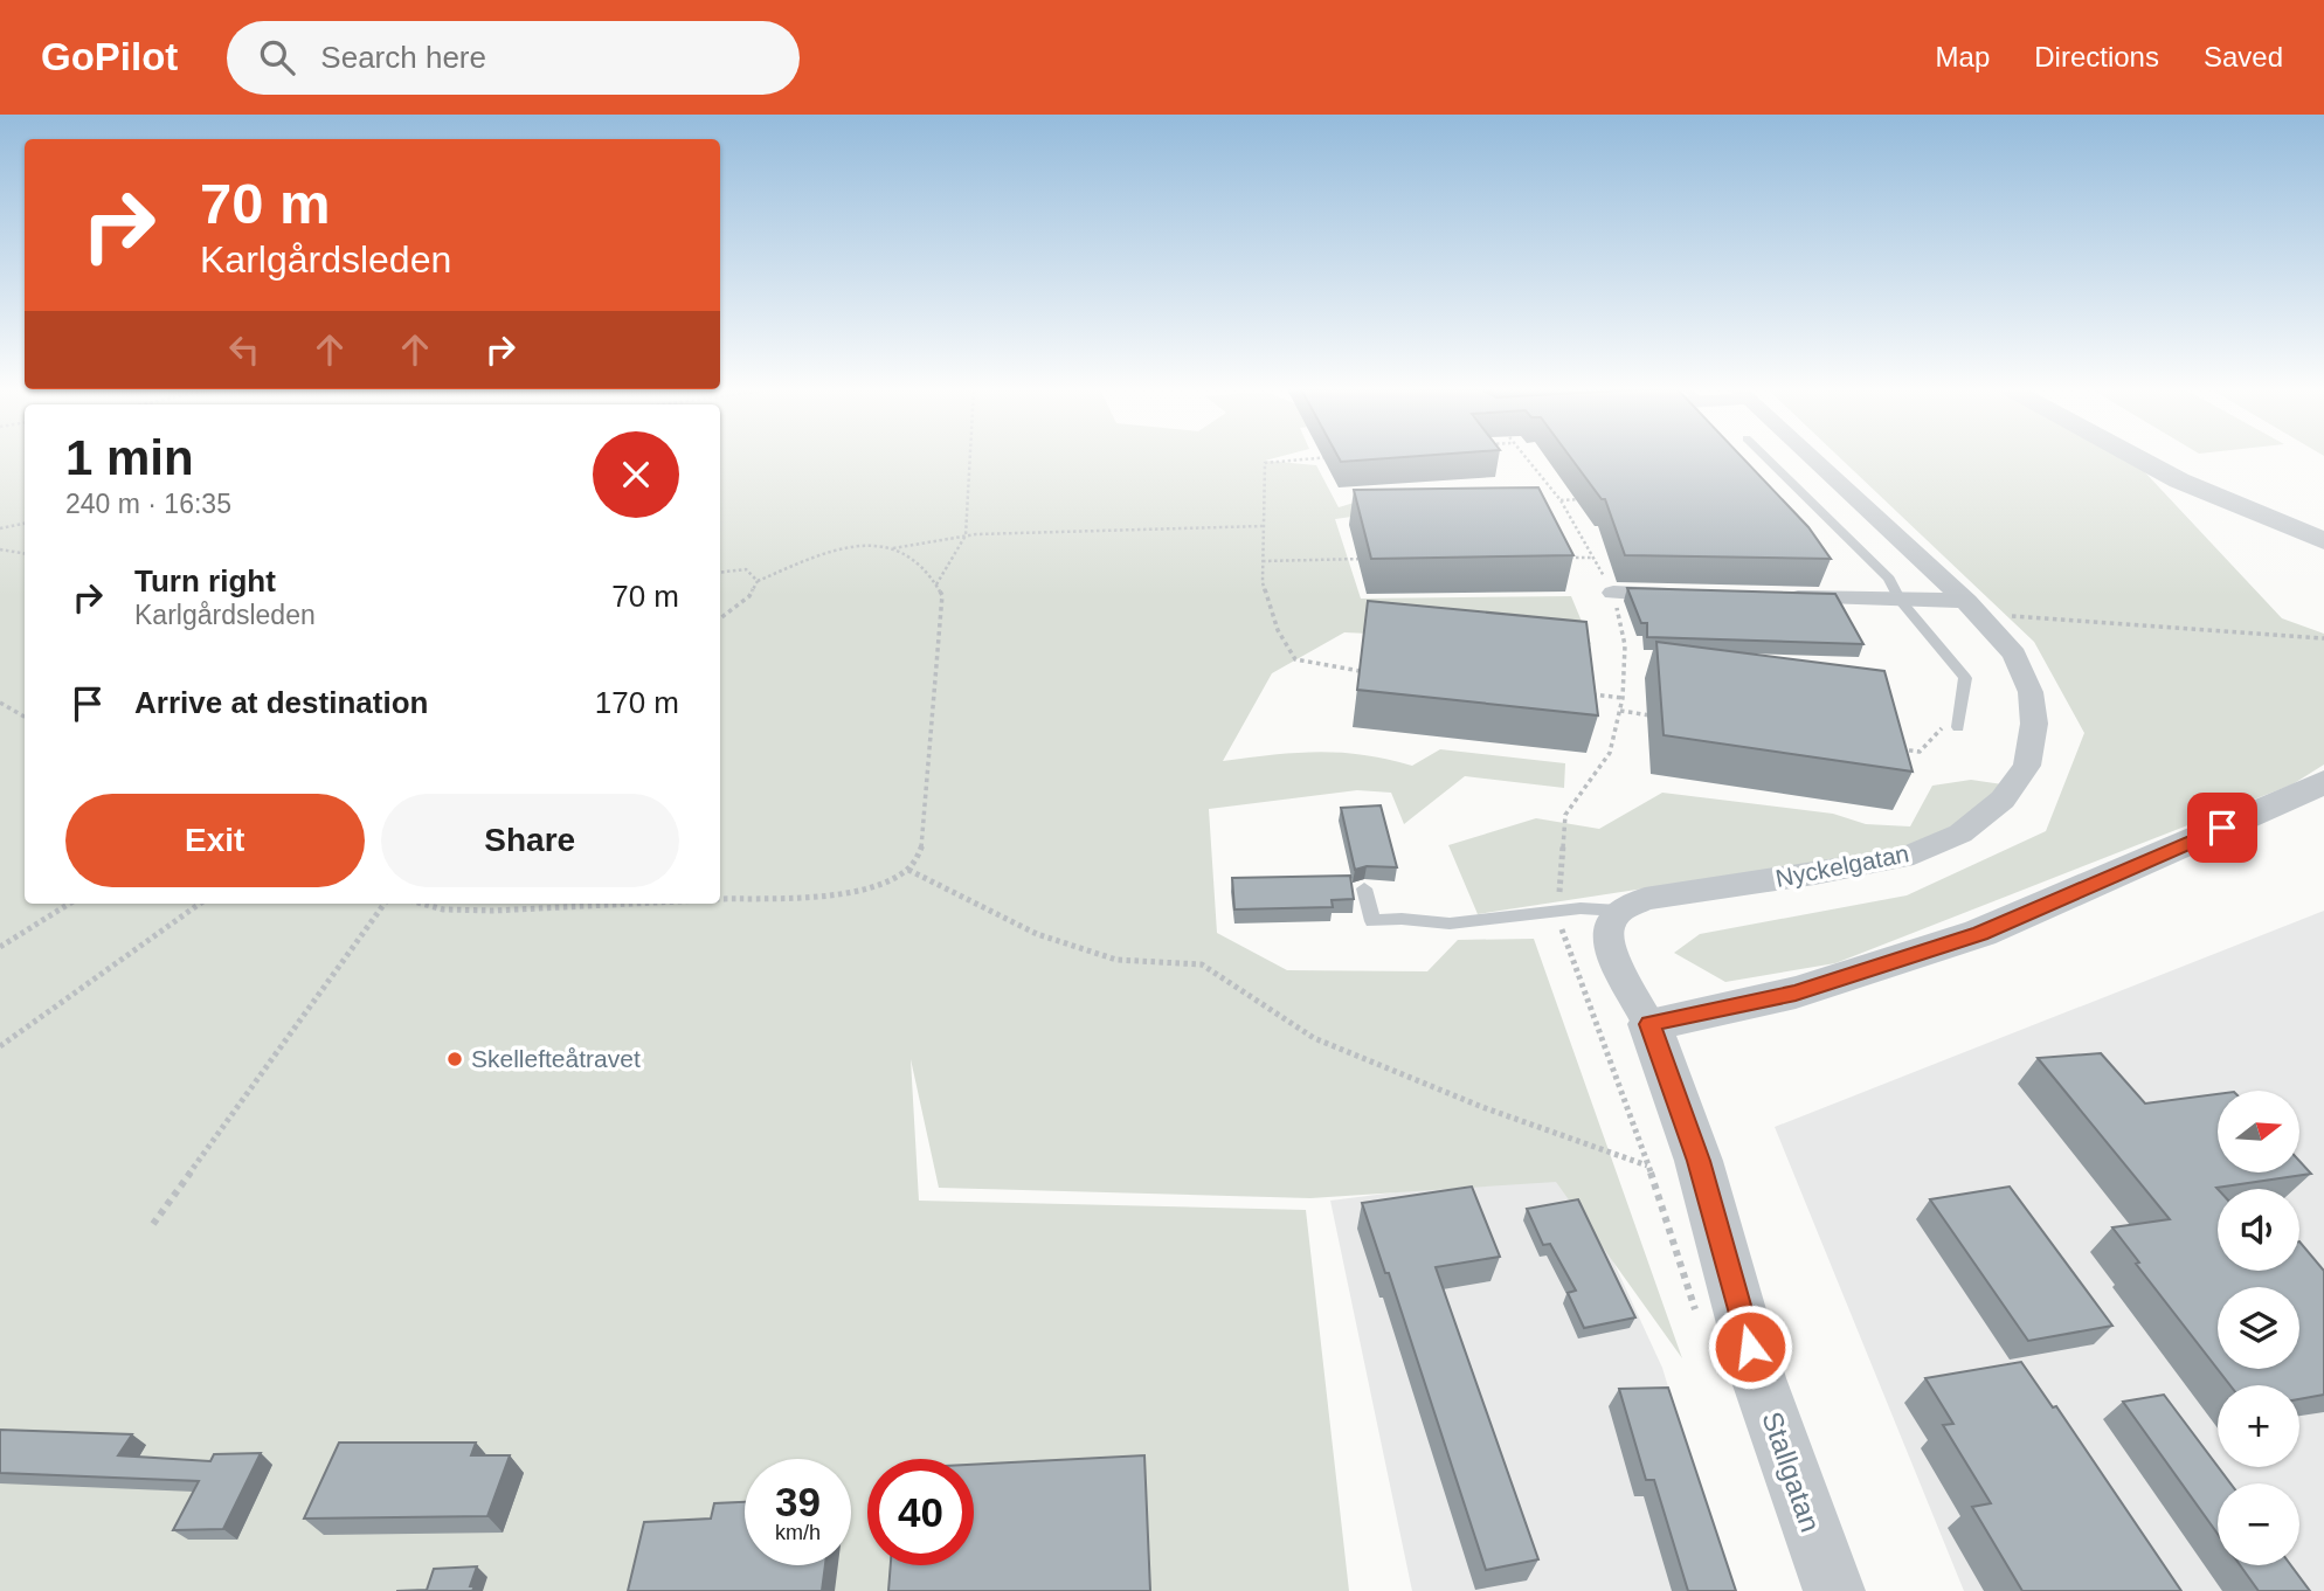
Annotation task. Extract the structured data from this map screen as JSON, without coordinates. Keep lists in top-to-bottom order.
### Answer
{
  "streets": {
    "street": ["Nyckelgatan", "Stallgatan"]
  },
  "places": ["Skellefteåtravet"],
  "north": "right",
  "page": {
    "header": "GoPilot",
    "search": "Search here",
    "nav": ["Map", "Directions", "Saved"],
    "turn": ["70 m", "Karlgårdsleden"],
    "heading": ["1 min", "240 m · 16:35"],
    "list": [
      {
        "name": "Turn right",
        "note": "Karlgårdsleden",
        "value": "70 m"
      },
      {
        "name": "Arrive at destination",
        "value": "170 m"
      }
    ],
    "buttons": ["Exit", "Share"],
    "map_buttons": ["+", "−"],
    "speed": "39 km/h",
    "limit": "40"
  }
}
